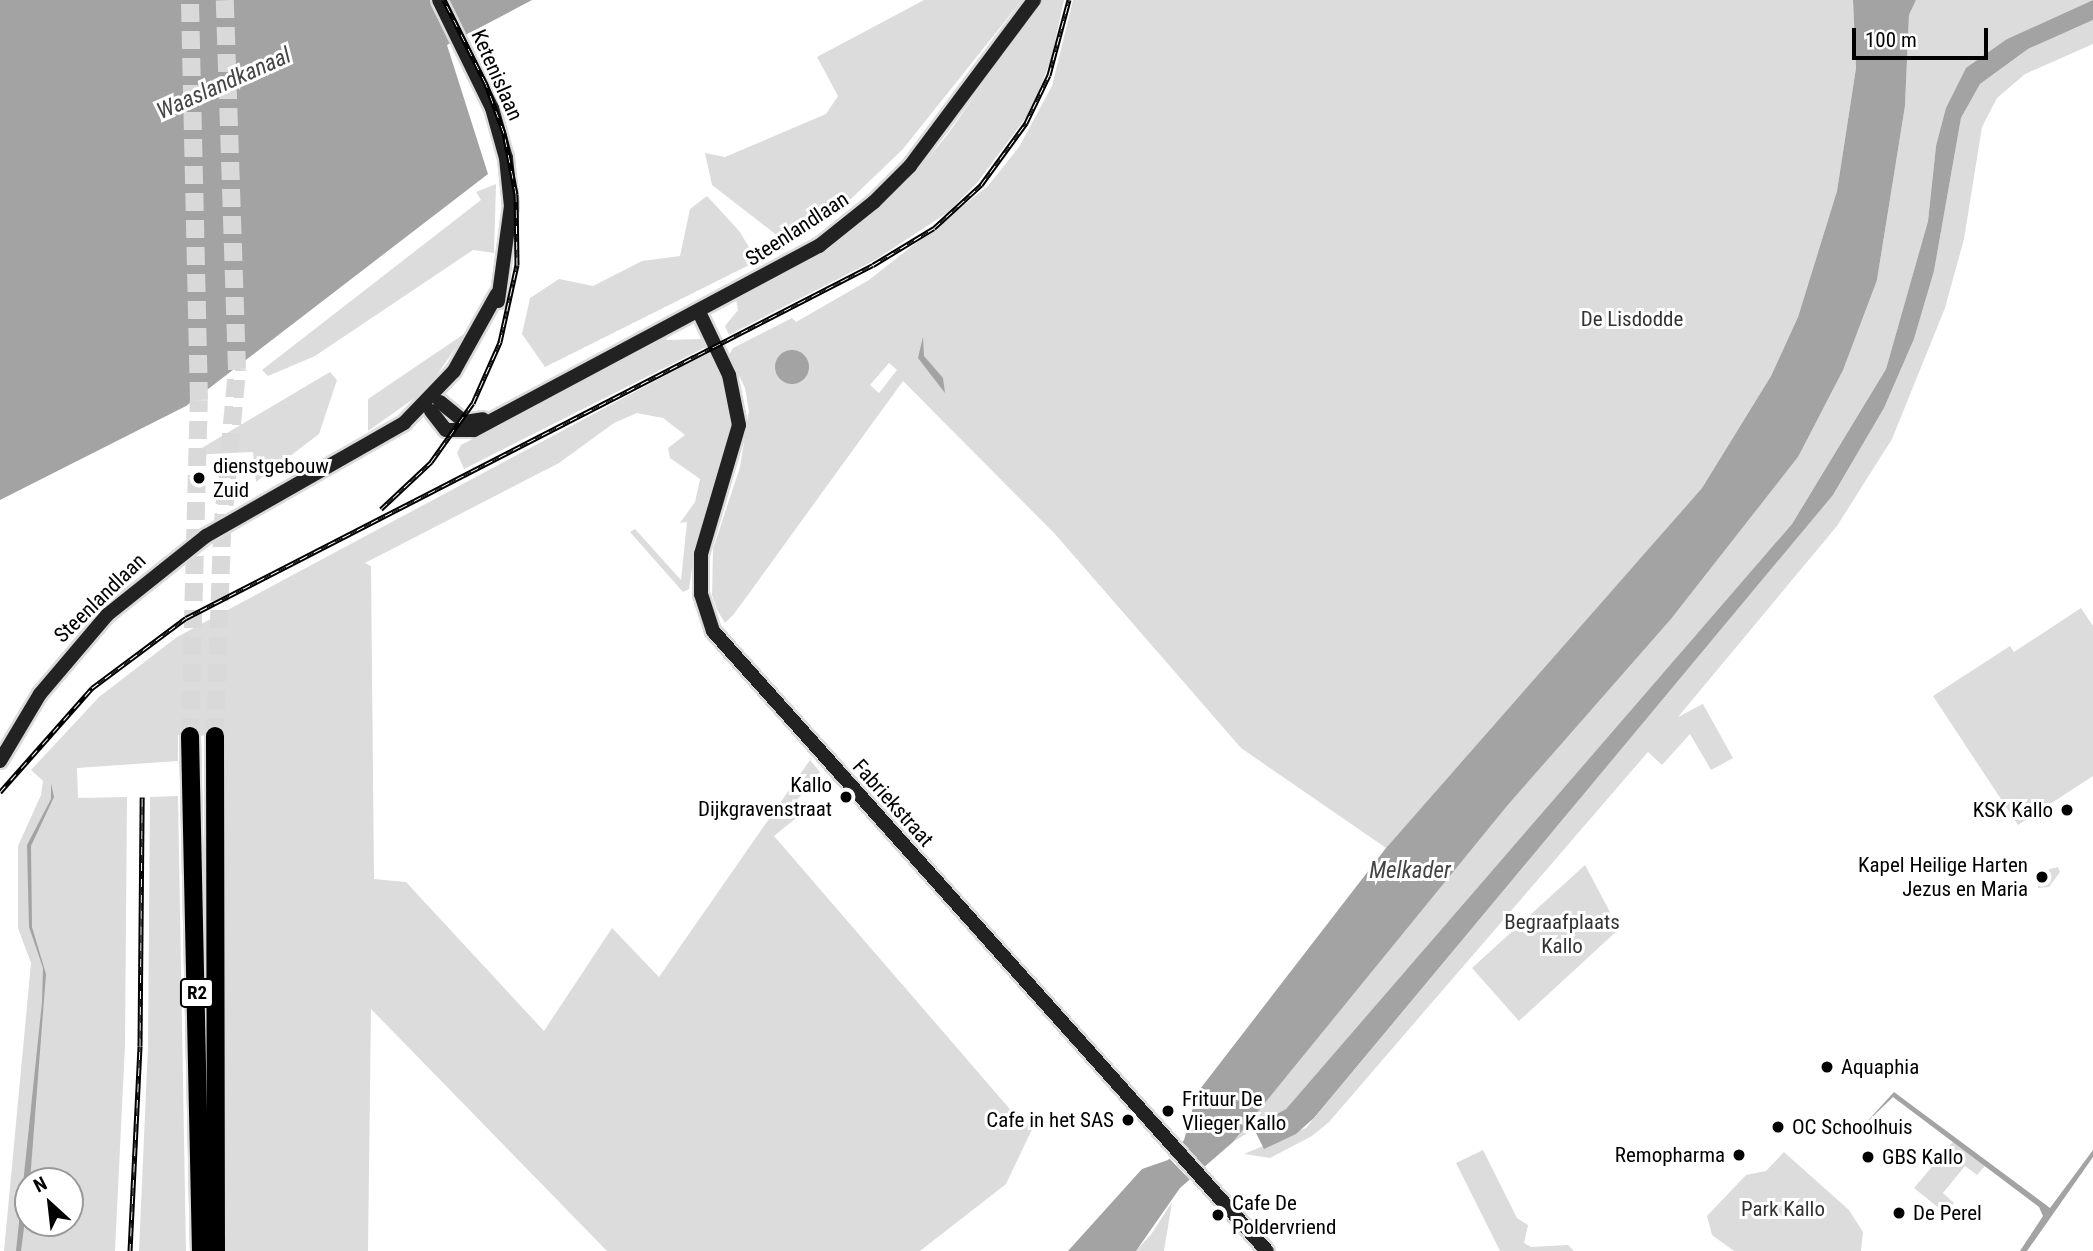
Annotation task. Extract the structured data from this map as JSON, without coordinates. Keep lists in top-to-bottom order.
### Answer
{
  "streets": {
    "highway": ["R2"],
    "main road": ["Ketenislaan", "Steenlandlaan", "Fabriekstraat"]
  },
  "crossings": [
    ["Ketenislaan", "Steenlandlaan"],
    ["Steenlandlaan", "Fabriekstraat"]
  ],
  "water": ["Waaslandkanaal", "Melkader"],
  "parks": ["De Lisdodde", "Begraafplaats Kallo", "Park Kallo"],
  "places": [
    "dienstgebouw Zuid",
    "Kallo Dijkgravenstraat",
    "KSK Kallo",
    "Kapel Heilige Harten Jezus en Maria",
    "Aquaphia",
    "Frituur De Vlieger Kallo",
    "Cafe in het SAS",
    "OC Schoolhuis",
    "Remopharma",
    "GBS Kallo",
    "De Perel",
    "Cafe De Poldervriend"
  ],
  "scale_bar": "100 m",
  "north": "top left"
}
